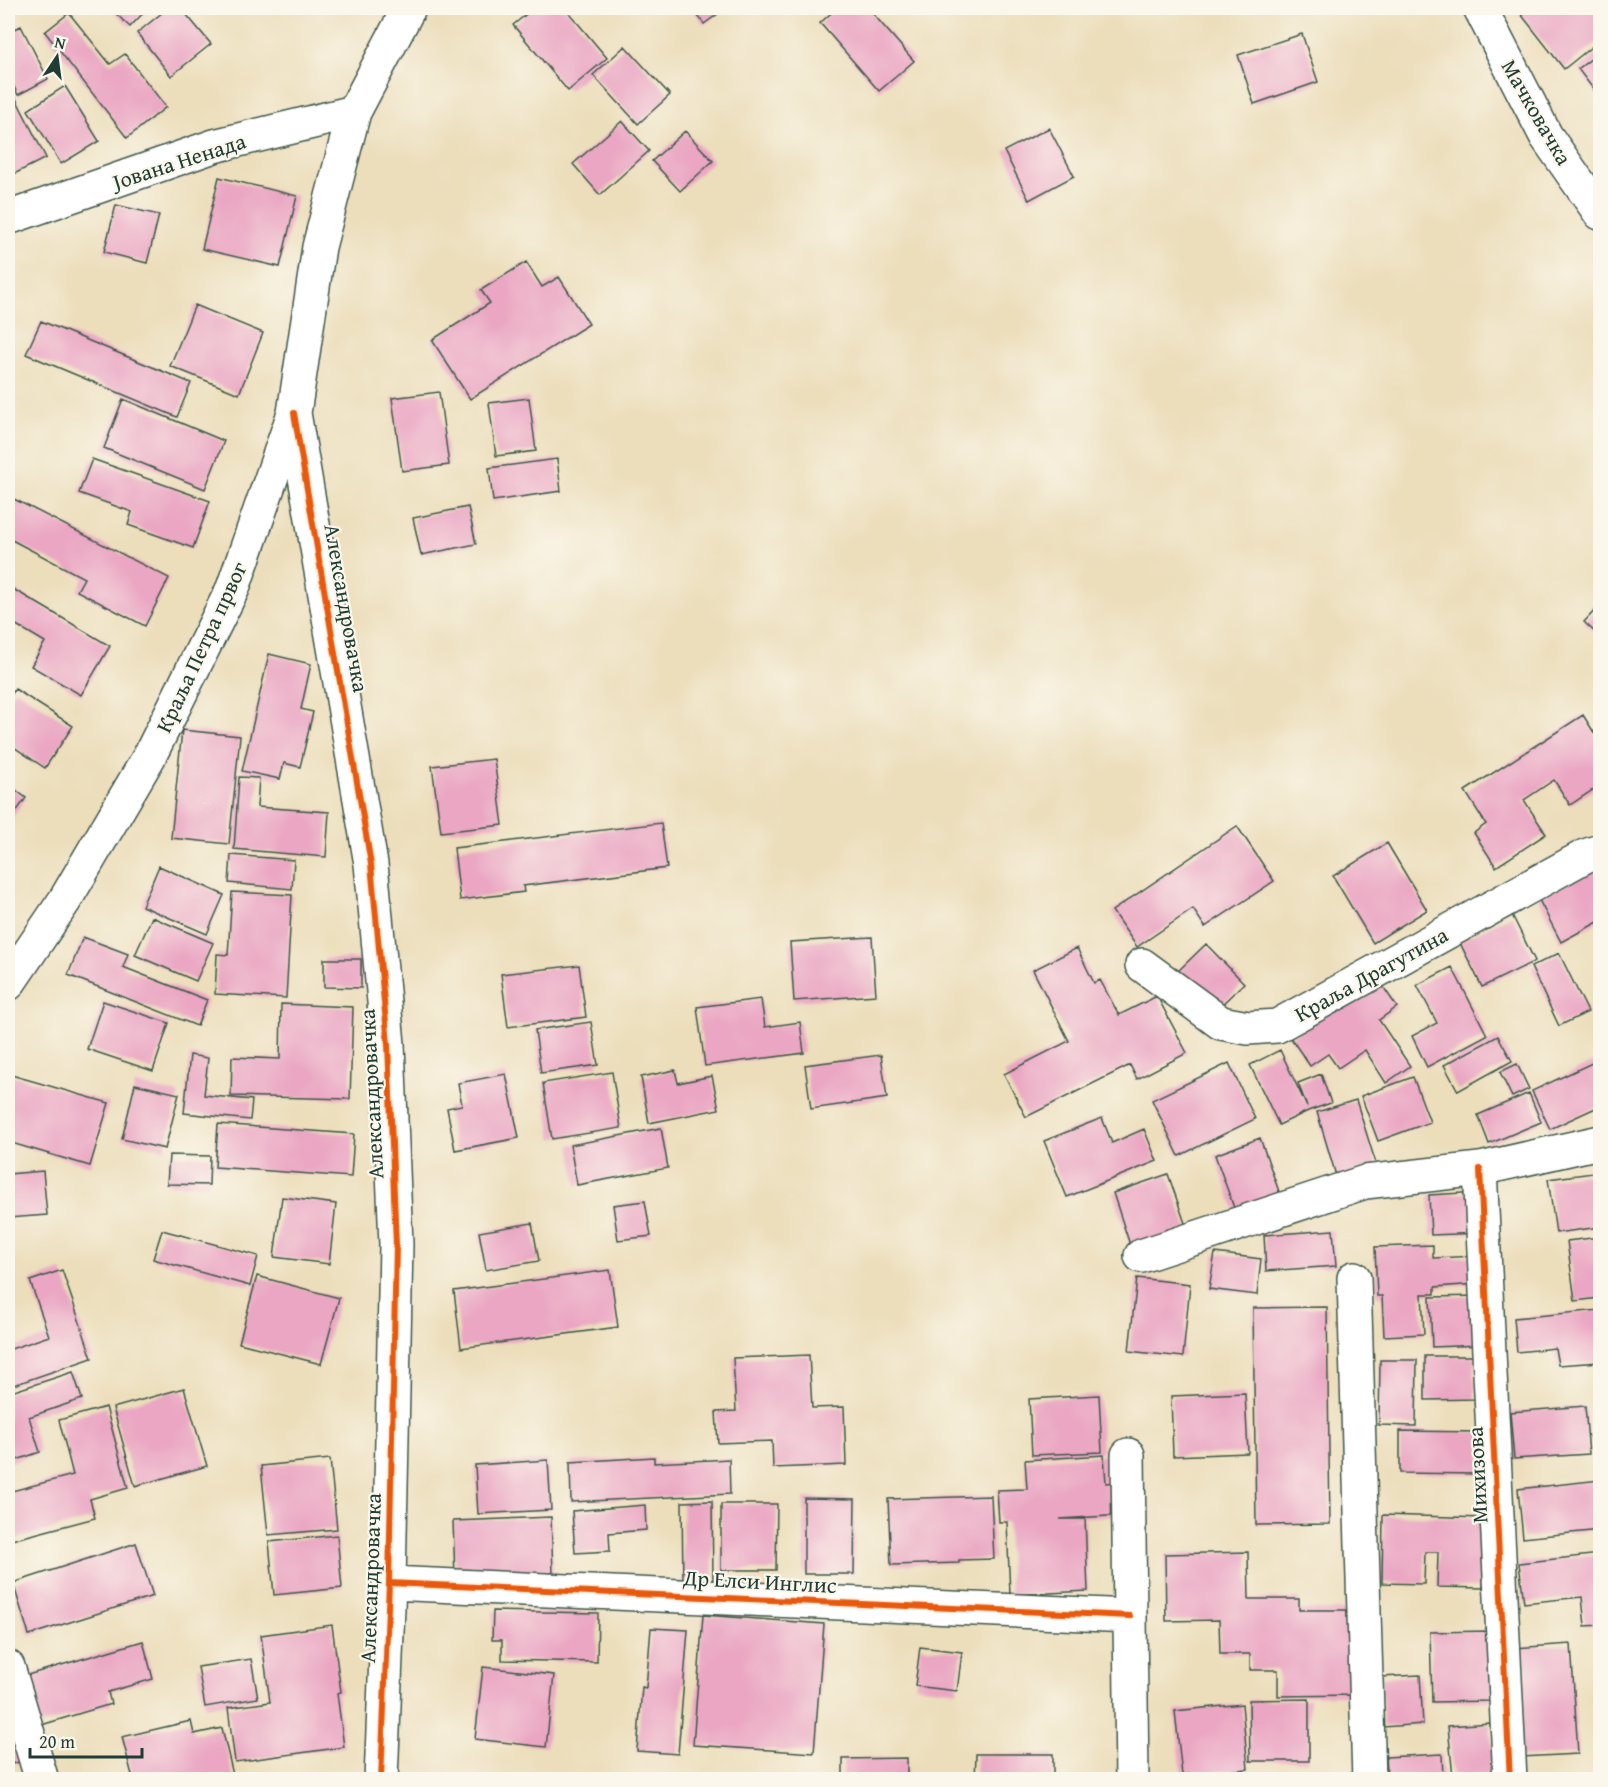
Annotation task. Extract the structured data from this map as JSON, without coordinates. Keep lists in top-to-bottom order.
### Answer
{
  "streets": {
    "street": [
      "Мачковачка",
      "Јована Ненада",
      "Александровачка",
      "Краља Петра првог",
      "Краља Драгутина",
      "Михизова",
      "Др Елси Инглис"
    ]
  },
  "crossings": [
    ["Јована Ненада", "Краља Петра првог"],
    ["Александровачка", "Краља Петра првог"],
    ["Александровачка", "Др Елси Инглис"]
  ],
  "scale_bar": "20 m",
  "north": "top"
}
